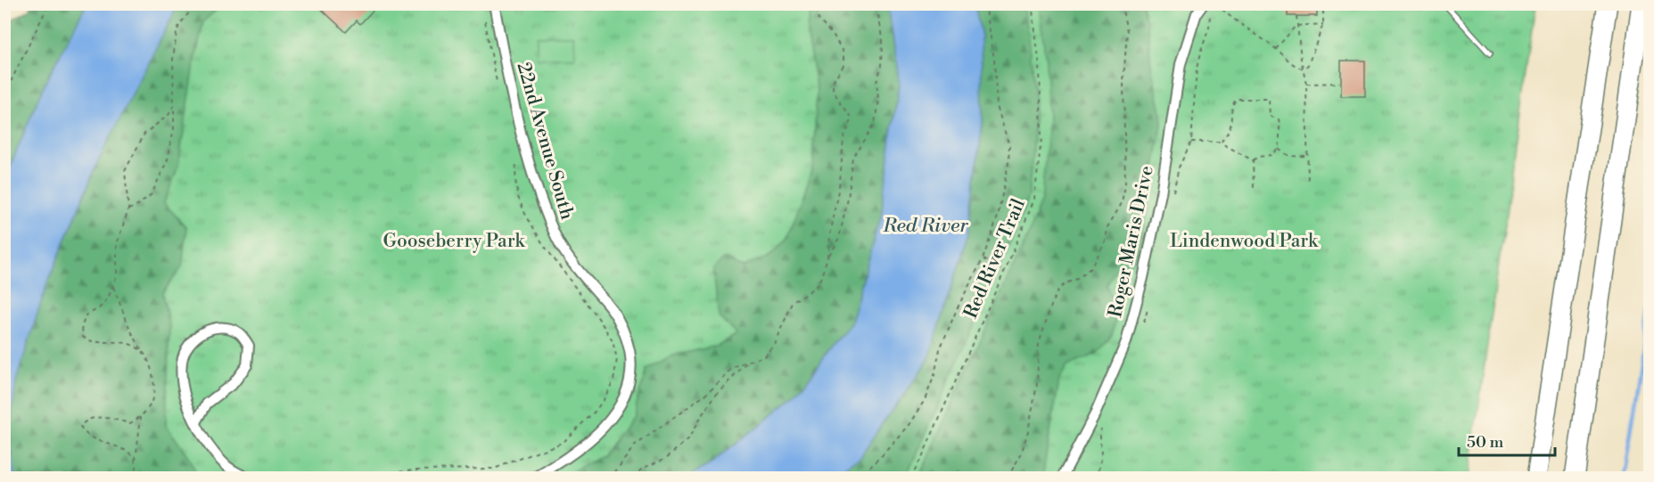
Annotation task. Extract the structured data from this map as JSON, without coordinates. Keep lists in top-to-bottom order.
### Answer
{
  "streets": {
    "street": ["22nd Avenue South", "Roger Maris Drive"],
    "path": ["Red River Trail"]
  },
  "water": ["Red River"],
  "parks": ["Gooseberry Park", "Lindenwood Park"],
  "scale_bar": "50 m"
}
